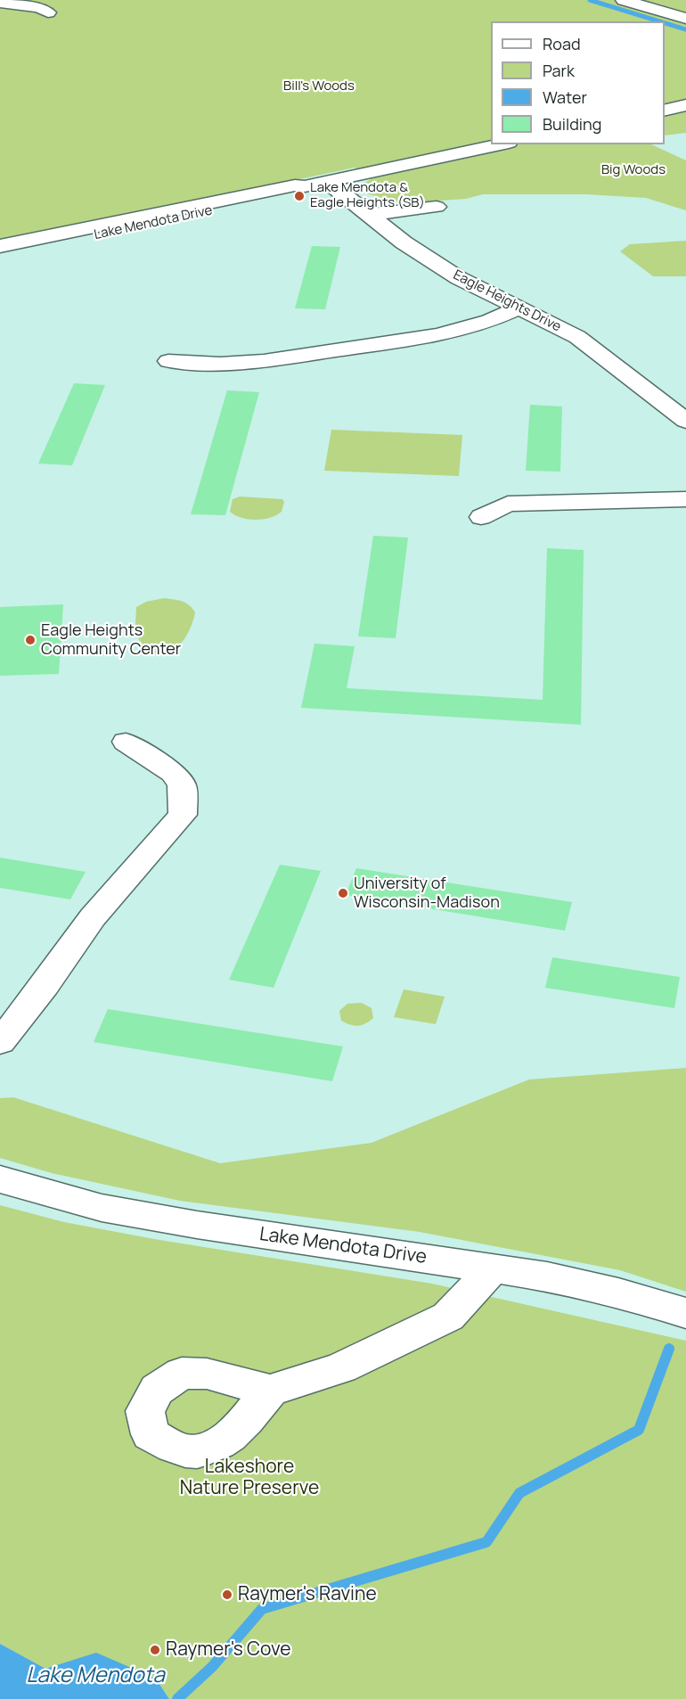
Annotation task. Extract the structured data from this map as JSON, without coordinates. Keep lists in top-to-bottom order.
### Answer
{
  "streets": {
    "street": ["Lake Mendota Drive", "Eagle Heights Drive"]
  },
  "crossings": [
    ["Lake Mendota Drive", "Eagle Heights Drive"]
  ],
  "water": ["Lake Mendota"],
  "parks": ["Bill's Woods", "Big Woods", "Lakeshore Nature Preserve"],
  "places": [
    "Lake Mendota & Eagle Heights (SB)",
    "Eagle Heights Community Center",
    "University of Wisconsin-Madison",
    "Raymer's Ravine",
    "Raymer's Cove"
  ],
  "legend": [
    "Road",
    "Park",
    "Water",
    "Building"
  ]
}
